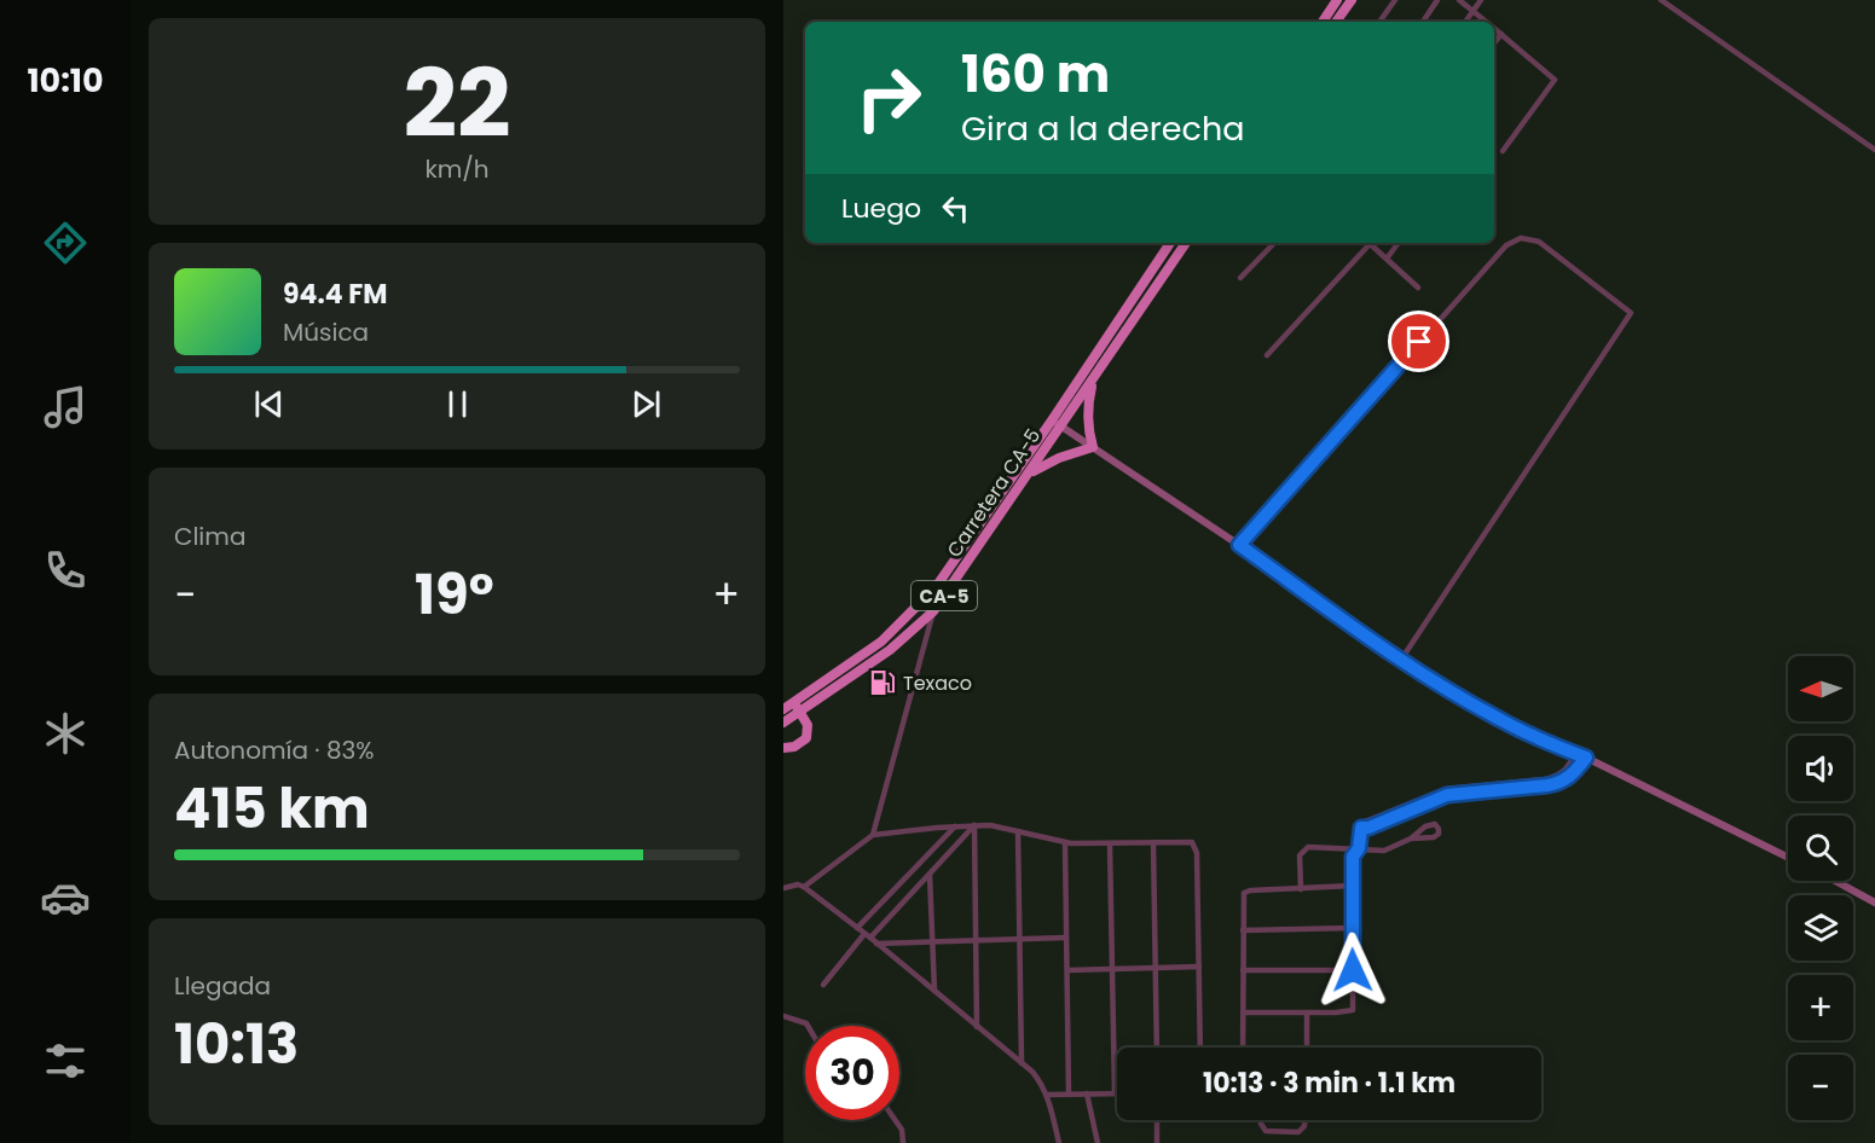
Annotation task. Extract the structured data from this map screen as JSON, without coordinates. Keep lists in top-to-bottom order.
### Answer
{
  "streets": {
    "highway": ["Carretera CA-5", "CA-5"]
  },
  "places": {
    "fuel station": ["Texaco"]
  },
  "north": "left",
  "page": {
    "tabs": "10:10",
    "tile": [
      ["22", "km/h"],
      "Clima",
      ["Autonomía · 83%", "415 km"],
      ["Llegada", "10:13"]
    ],
    "turn": ["160 m", "Gira a la derecha"],
    "then": "Luego",
    "song": ["94.4 FM", "Música"],
    "heat": ["−", "19°", "+"],
    "map_buttons": ["+", "−"],
    "limit": "30",
    "trip": "10:13 · 3 min · 1.1 km"
  }
}
